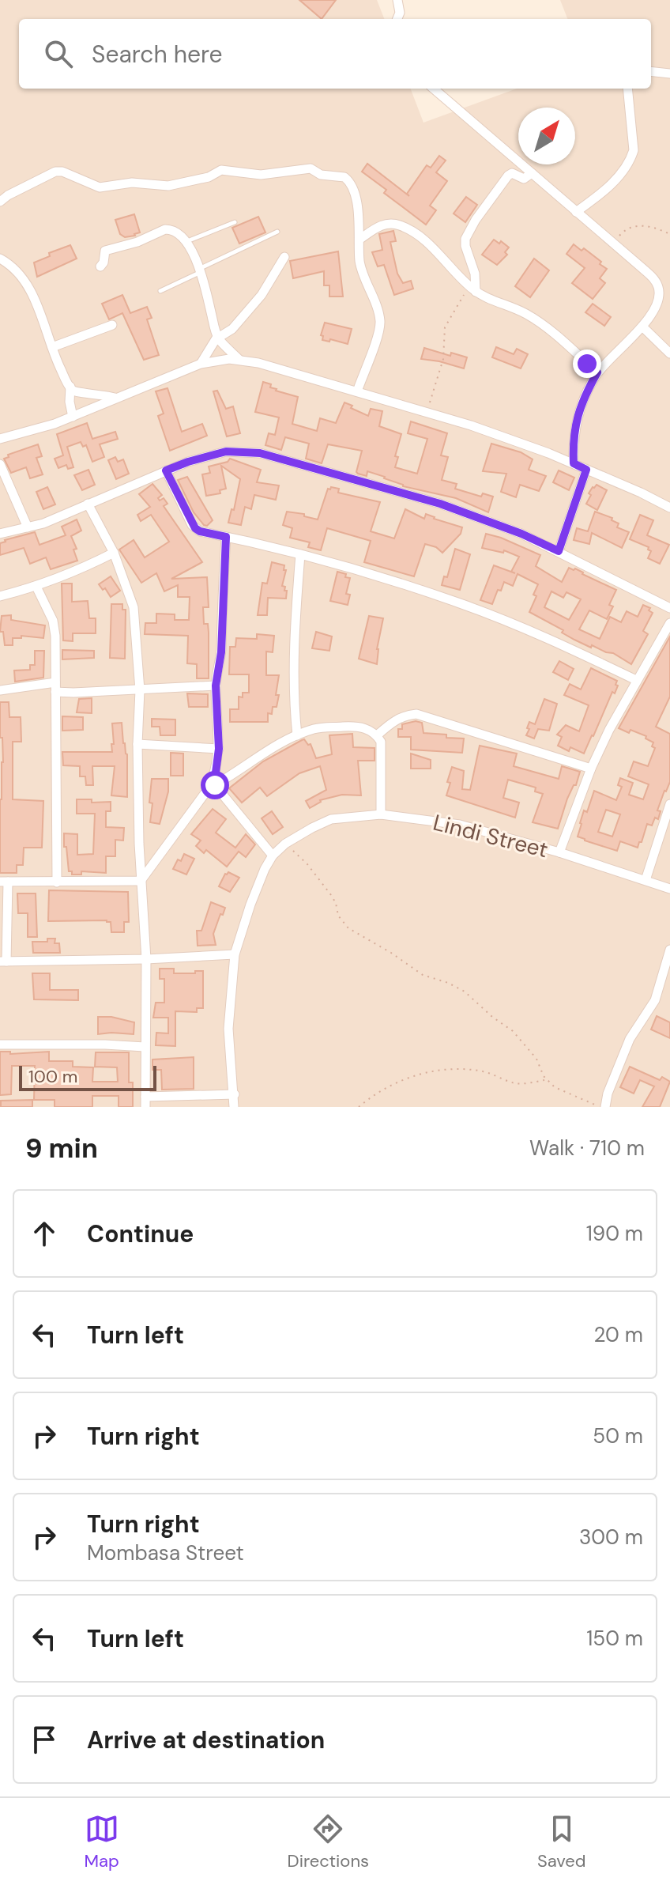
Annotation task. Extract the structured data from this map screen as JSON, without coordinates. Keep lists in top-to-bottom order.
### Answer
{
  "streets": {
    "street": ["Lindi Street"]
  },
  "scale_bar": "100 m",
  "north": "top right",
  "page": {
    "search": "Search here",
    "scale": "100 m",
    "heading": ["9 min", "Walk · 710 m"],
    "list": [
      ["Continue", "190 m"],
      ["Turn left", "20 m"],
      ["Turn right", "50 m"],
      ["Turn right", "Mombasa Street", "300 m"],
      ["Turn left", "150 m"],
      "Arrive at destination"
    ],
    "nav": ["Map", "Directions", "Saved"]
  }
}
